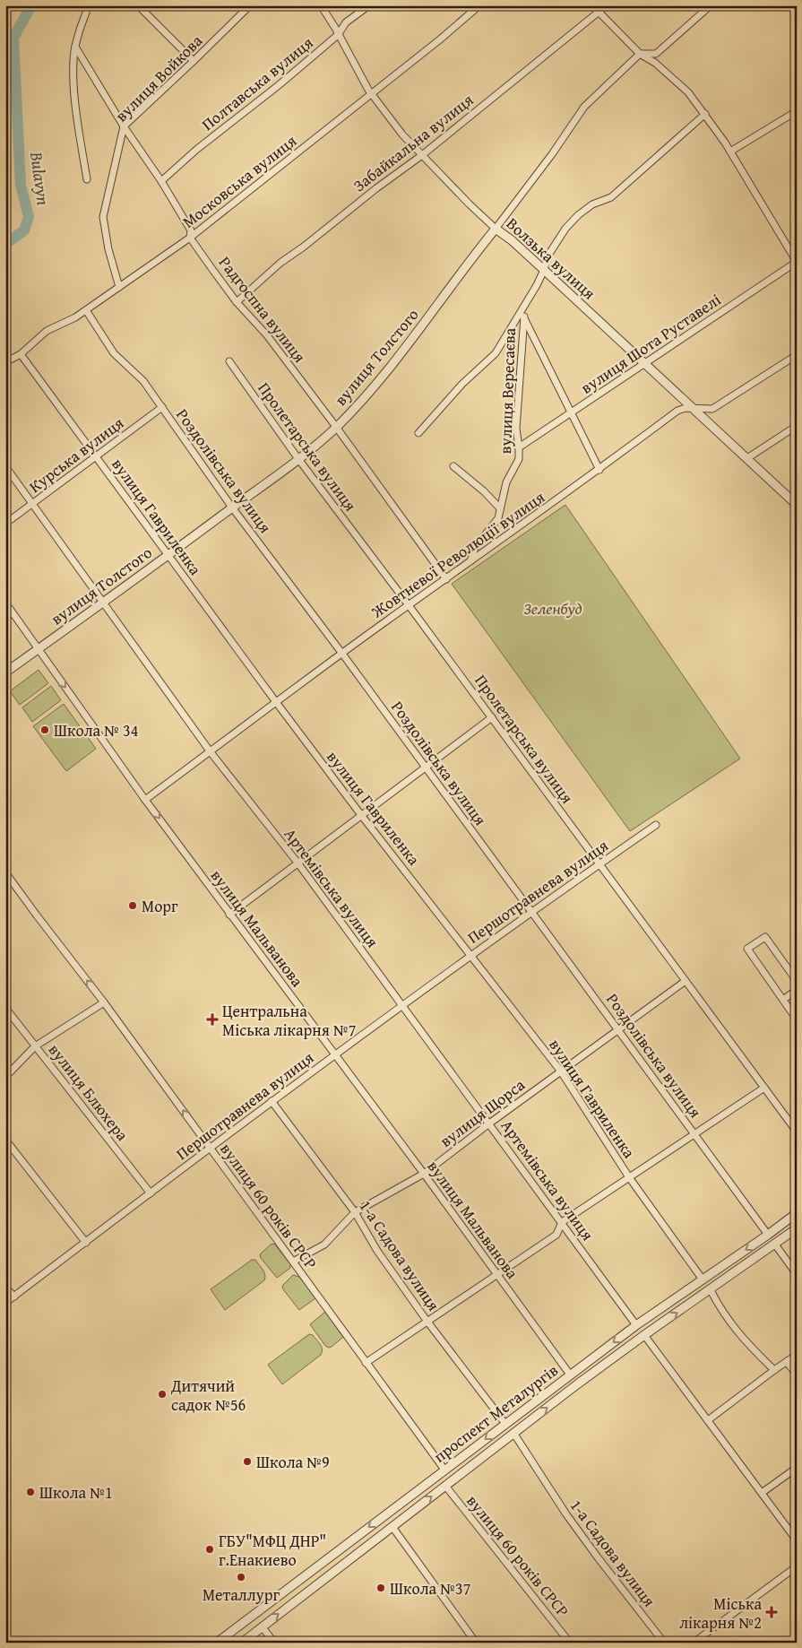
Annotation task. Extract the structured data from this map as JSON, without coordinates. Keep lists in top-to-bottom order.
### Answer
{
  "streets": {
    "street": [
      "вулиця Войкова",
      "Полтавська вулиця",
      "Забайкальна вулиця",
      "Московська вулиця",
      "Волзька вулиця",
      "Радгоспна вулиця",
      "вулиця Шота Руставелі",
      "вулиця Толстого",
      "вулиця Вересаєва",
      "Пролетарська вулиця",
      "Курська вулиця",
      "Роздолівська вулиця",
      "вулиця Гавриленка",
      "Жовтневої Революції вулиця",
      "Артемівська вулиця",
      "Першотравнева вулиця",
      "вулиця Мальванова",
      "вулиця Блюхера",
      "вулиця Щорса",
      "вулиця 60 років СРСР",
      "1-а Садова вулиця",
      "проспект Металургів"
    ]
  },
  "crossings": [
    ["вулиця Войкова", "Московська вулиця"],
    ["вулиця Войкова", "Радгоспна вулиця"],
    ["Полтавська вулиця", "Волзька вулиця"],
    ["Полтавська вулиця", "Радгоспна вулиця"],
    ["Забайкальна вулиця", "Волзька вулиця"],
    ["Забайкальна вулиця", "Радгоспна вулиця"],
    ["Московська вулиця", "Волзька вулиця"],
    ["Московська вулиця", "Радгоспна вулиця"],
    ["Московська вулиця", "Роздолівська вулиця"],
    ["Московська вулиця", "вулиця Гавриленка"],
    ["Волзька вулиця", "вулиця Шота Руставелі"],
    ["Волзька вулиця", "вулиця Толстого"],
    ["Волзька вулиця", "Жовтневої Революції вулиця"],
    ["Радгоспна вулиця", "вулиця Толстого"],
    ["Радгоспна вулиця", "Жовтневої Революції вулиця"],
    ["вулиця Шота Руставелі", "вулиця Вересаєва"],
    ["вулиця Толстого", "Пролетарська вулиця"],
    ["вулиця Толстого", "Роздолівська вулиця"],
    ["вулиця Толстого", "вулиця Гавриленка"],
    ["вулиця Толстого", "Артемівська вулиця"],
    ["вулиця Толстого", "вулиця Мальванова"],
    ["вулиця Вересаєва", "Жовтневої Революції вулиця"],
    ["Пролетарська вулиця", "Жовтневої Революції вулиця"],
    ["Пролетарська вулиця", "Першотравнева вулиця"],
    ["Пролетарська вулиця", "вулиця Щорса"],
    ["Курська вулиця", "Роздолівська вулиця"],
    ["Курська вулиця", "вулиця Гавриленка"],
    ["Курська вулиця", "Артемівська вулиця"],
    ["Роздолівська вулиця", "Жовтневої Революції вулиця"],
    ["Роздолівська вулиця", "Першотравнева вулиця"],
    ["Роздолівська вулиця", "вулиця Щорса"],
    ["Роздолівська вулиця", "проспект Металургів"],
    ["вулиця Гавриленка", "Жовтневої Революції вулиця"],
    ["вулиця Гавриленка", "Першотравнева вулиця"],
    ["вулиця Гавриленка", "вулиця Щорса"],
    ["вулиця Гавриленка", "проспект Металургів"],
    ["Жовтневої Революції вулиця", "Артемівська вулиця"],
    ["Жовтневої Революції вулиця", "вулиця Мальванова"],
    ["Артемівська вулиця", "Першотравнева вулиця"],
    ["Артемівська вулиця", "вулиця Щорса"],
    ["Артемівська вулиця", "проспект Металургів"],
    ["Першотравнева вулиця", "вулиця Мальванова"],
    ["Першотравнева вулиця", "вулиця Блюхера"],
    ["Першотравнева вулиця", "вулиця 60 років СРСР"],
    ["Першотравнева вулиця", "1-а Садова вулиця"],
    ["вулиця Мальванова", "вулиця Щорса"],
    ["вулиця Мальванова", "проспект Металургів"],
    ["вулиця Щорса", "вулиця 60 років СРСР"],
    ["вулиця Щорса", "1-а Садова вулиця"],
    ["вулиця 60 років СРСР", "проспект Металургів"],
    ["1-а Садова вулиця", "проспект Металургів"]
  ],
  "one_way": ["вулиця 60 років СРСР"],
  "water": ["Bulavyn"],
  "parks": ["Зеленбуд"],
  "places": {
    "other": [
      "Школа № 34",
      "Морг",
      "Дитячий садок №56",
      "Школа №9",
      "Школа №1",
      "ГБУ\"МФЦ ДНР\" г.Енакиево",
      "Металлург",
      "Школа №37"
    ],
    "health": ["Центральна Міська лікарня №7", "Міська лікарня №2"]
  }
}
